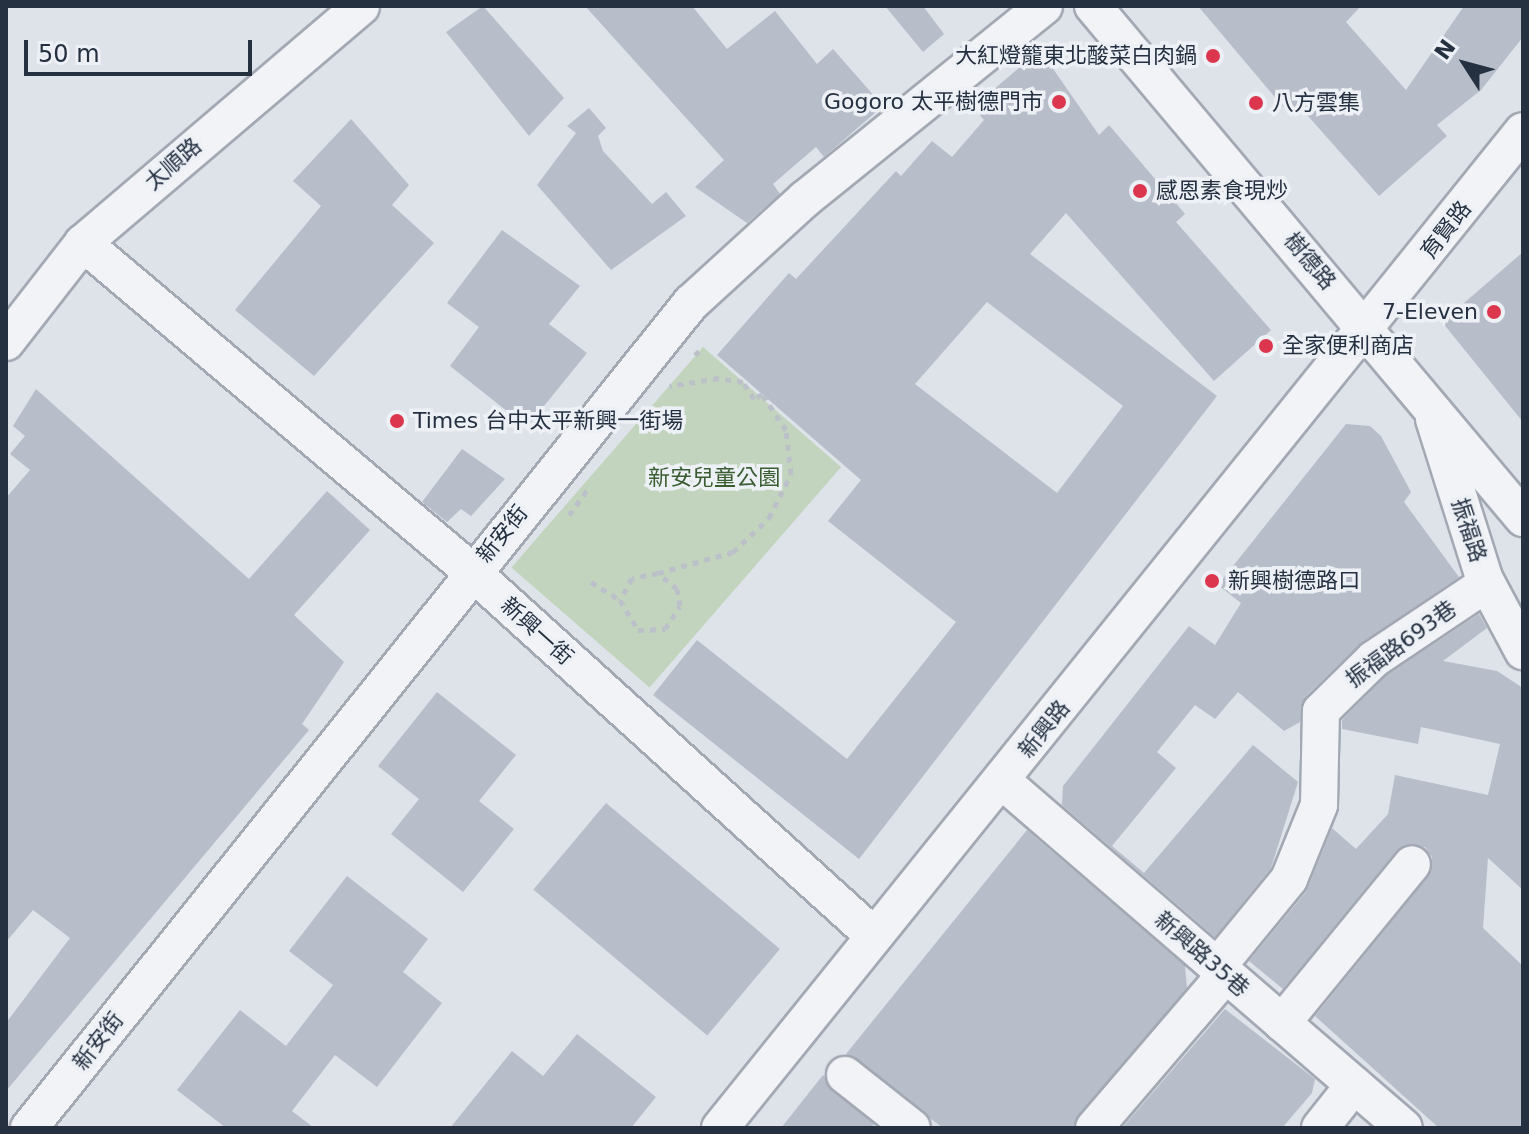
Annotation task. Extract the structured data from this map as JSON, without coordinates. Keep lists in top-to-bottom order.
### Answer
{
  "streets": {
    "street": [
      "太順路",
      "育賢路",
      "樹德路",
      "振福路",
      "新安街",
      "新興一街",
      "振福路693巷",
      "新興路",
      "新興路35巷"
    ]
  },
  "crossings": [
    ["太順路", "新興一街"],
    ["育賢路", "樹德路"],
    ["育賢路", "新興路"],
    ["樹德路", "振福路"],
    ["樹德路", "新興路"],
    ["振福路", "振福路693巷"],
    ["新安街", "新興一街"],
    ["新興一街", "新興路"],
    ["振福路693巷", "新興路35巷"],
    ["新興路", "新興路35巷"]
  ],
  "parks": ["新安兒童公園"],
  "places": [
    "大紅燈籠東北酸菜白肉鍋",
    "Gogoro 太平樹德門市",
    "八方雲集",
    "感恩素食現炒",
    "7-Eleven",
    "全家便利商店",
    "Times 台中太平新興一街場",
    "新興樹德路口"
  ],
  "scale_bar": "50 m",
  "north": "top left"
}
